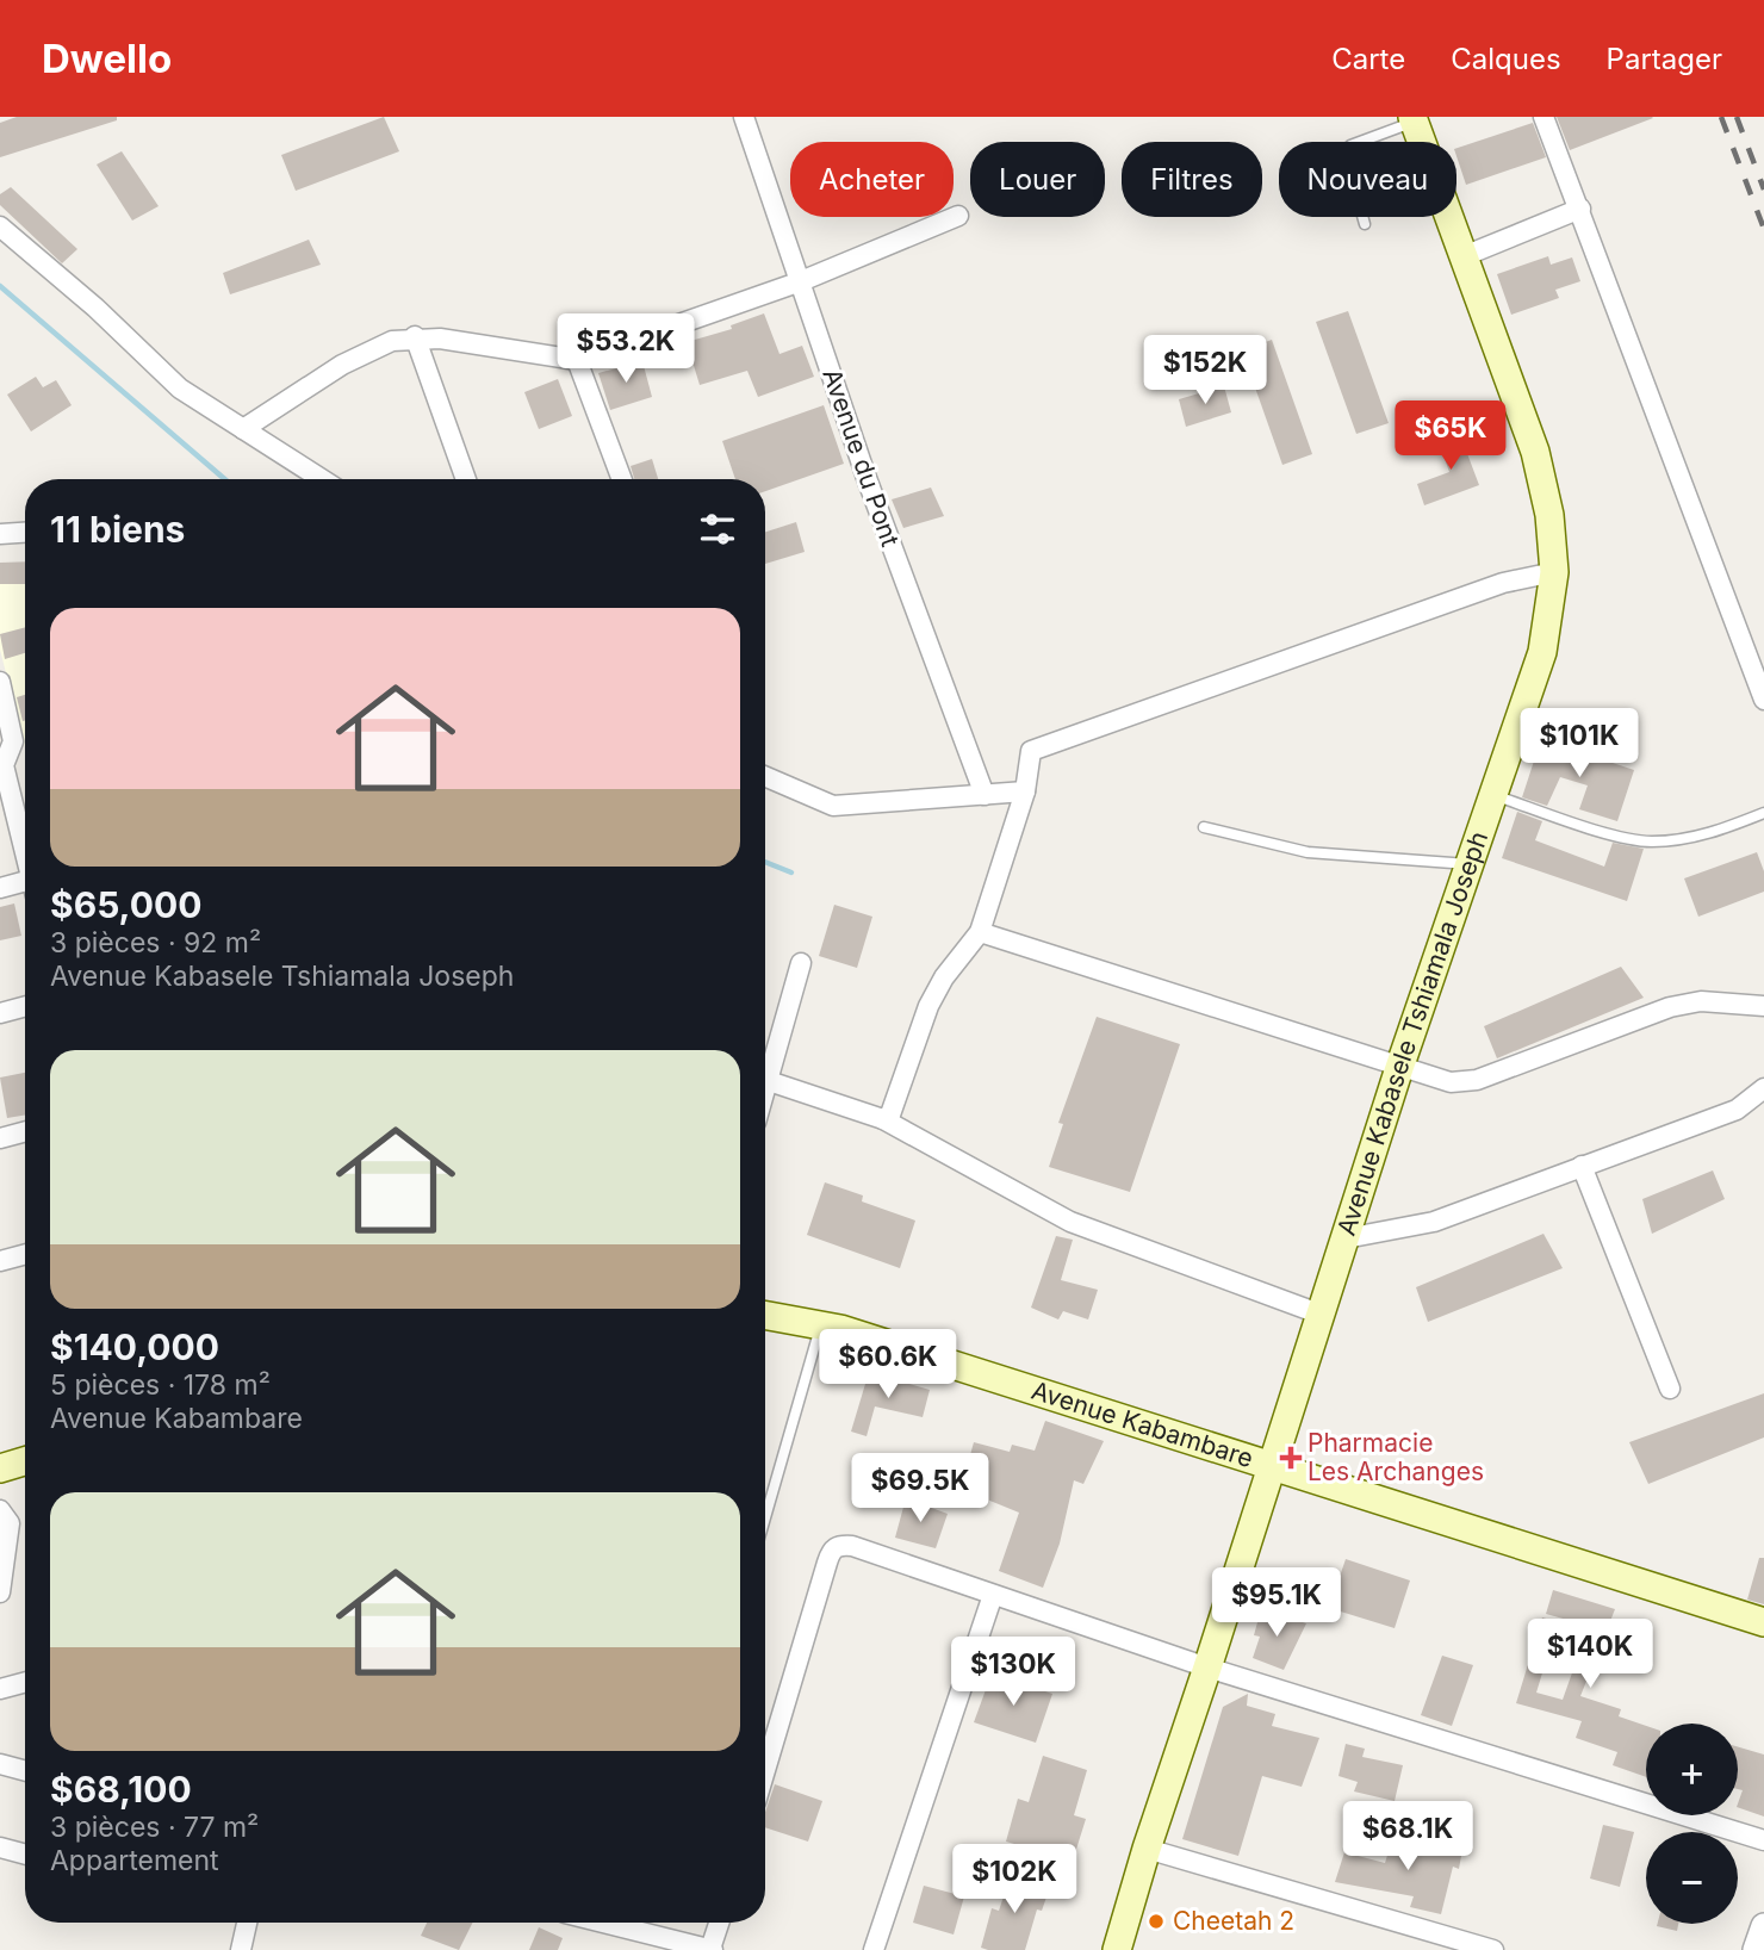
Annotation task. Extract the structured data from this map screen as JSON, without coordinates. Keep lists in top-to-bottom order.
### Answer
{
  "streets": {
    "main road": ["Avenue Kabasele Tshiamala Joseph", "Avenue Kabambare"],
    "street": ["Avenue du Pont"]
  },
  "crossings": [
    ["Avenue Kabasele Tshiamala Joseph", "Avenue Kabambare"]
  ],
  "places": {
    "health": ["Pharmacie Les Archanges"],
    "other": ["Cheetah 2"]
  },
  "page": {
    "header": "Dwello",
    "nav": ["Carte", "Calques", "Partager"],
    "chip": [
      "Acheter",
      "Louer",
      "Filtres",
      "Nouveau"
    ],
    "price": [
      "$53.2K",
      "$152K",
      "$65K",
      "$101K",
      "$60.6K",
      "$69.5K",
      "$95.1K",
      "$140K",
      "$130K",
      "$68.1K",
      "$102K"
    ],
    "heading": "11 biens",
    "list": [
      {
        "name": "$65,000",
        "note": "3 pièces · 92 m² · Avenue Kabasele Tshiamala Joseph"
      },
      {
        "name": "$140,000",
        "note": "5 pièces · 178 m² · Avenue Kabambare"
      },
      {
        "name": "$68,100",
        "note": "3 pièces · 77 m² · Appartement"
      }
    ],
    "map_buttons": ["+", "−"]
  }
}
